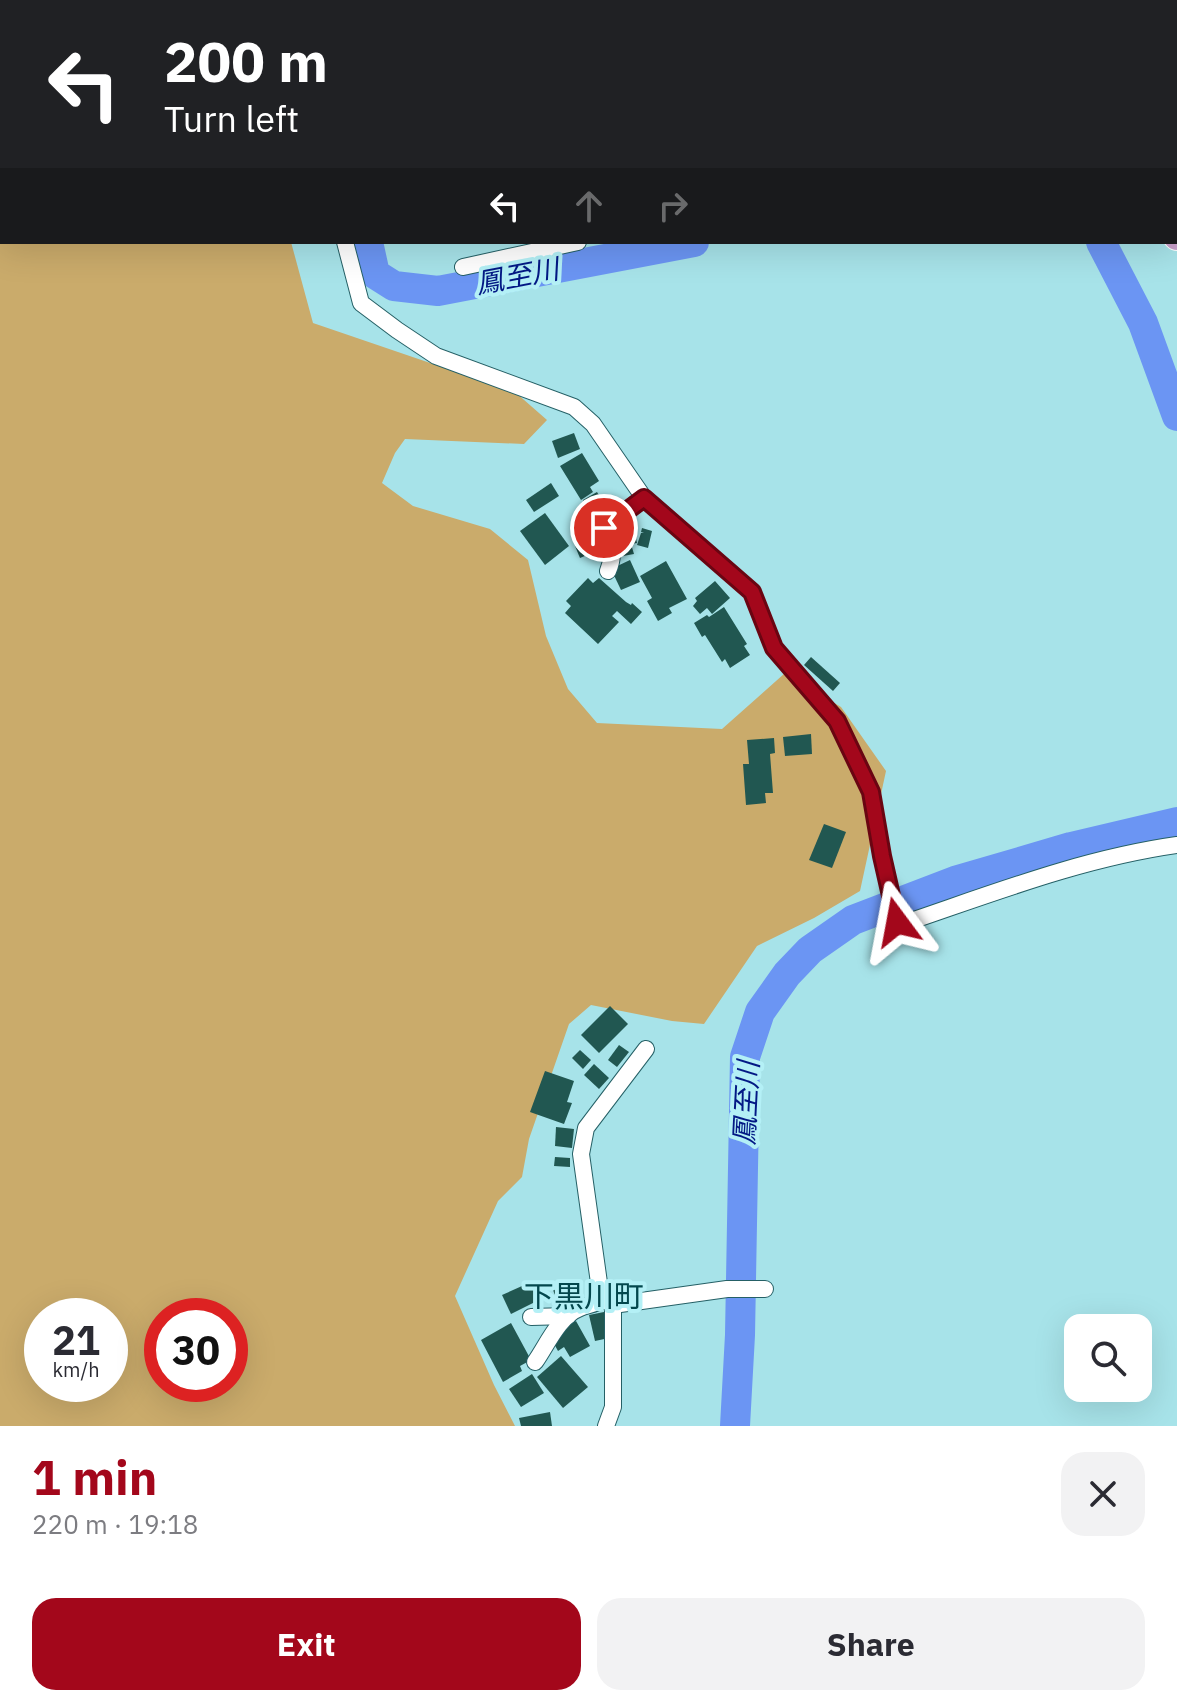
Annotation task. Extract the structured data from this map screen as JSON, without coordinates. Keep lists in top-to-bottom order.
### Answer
{
  "districts": ["下黒川町"],
  "water": ["鳳至川"],
  "page": {
    "turn": ["200 m", "Turn left"],
    "speed": "21 km/h",
    "limit": "30",
    "heading": ["1 min", "220 m · 19:18"],
    "buttons": ["Exit", "Share"]
  }
}
